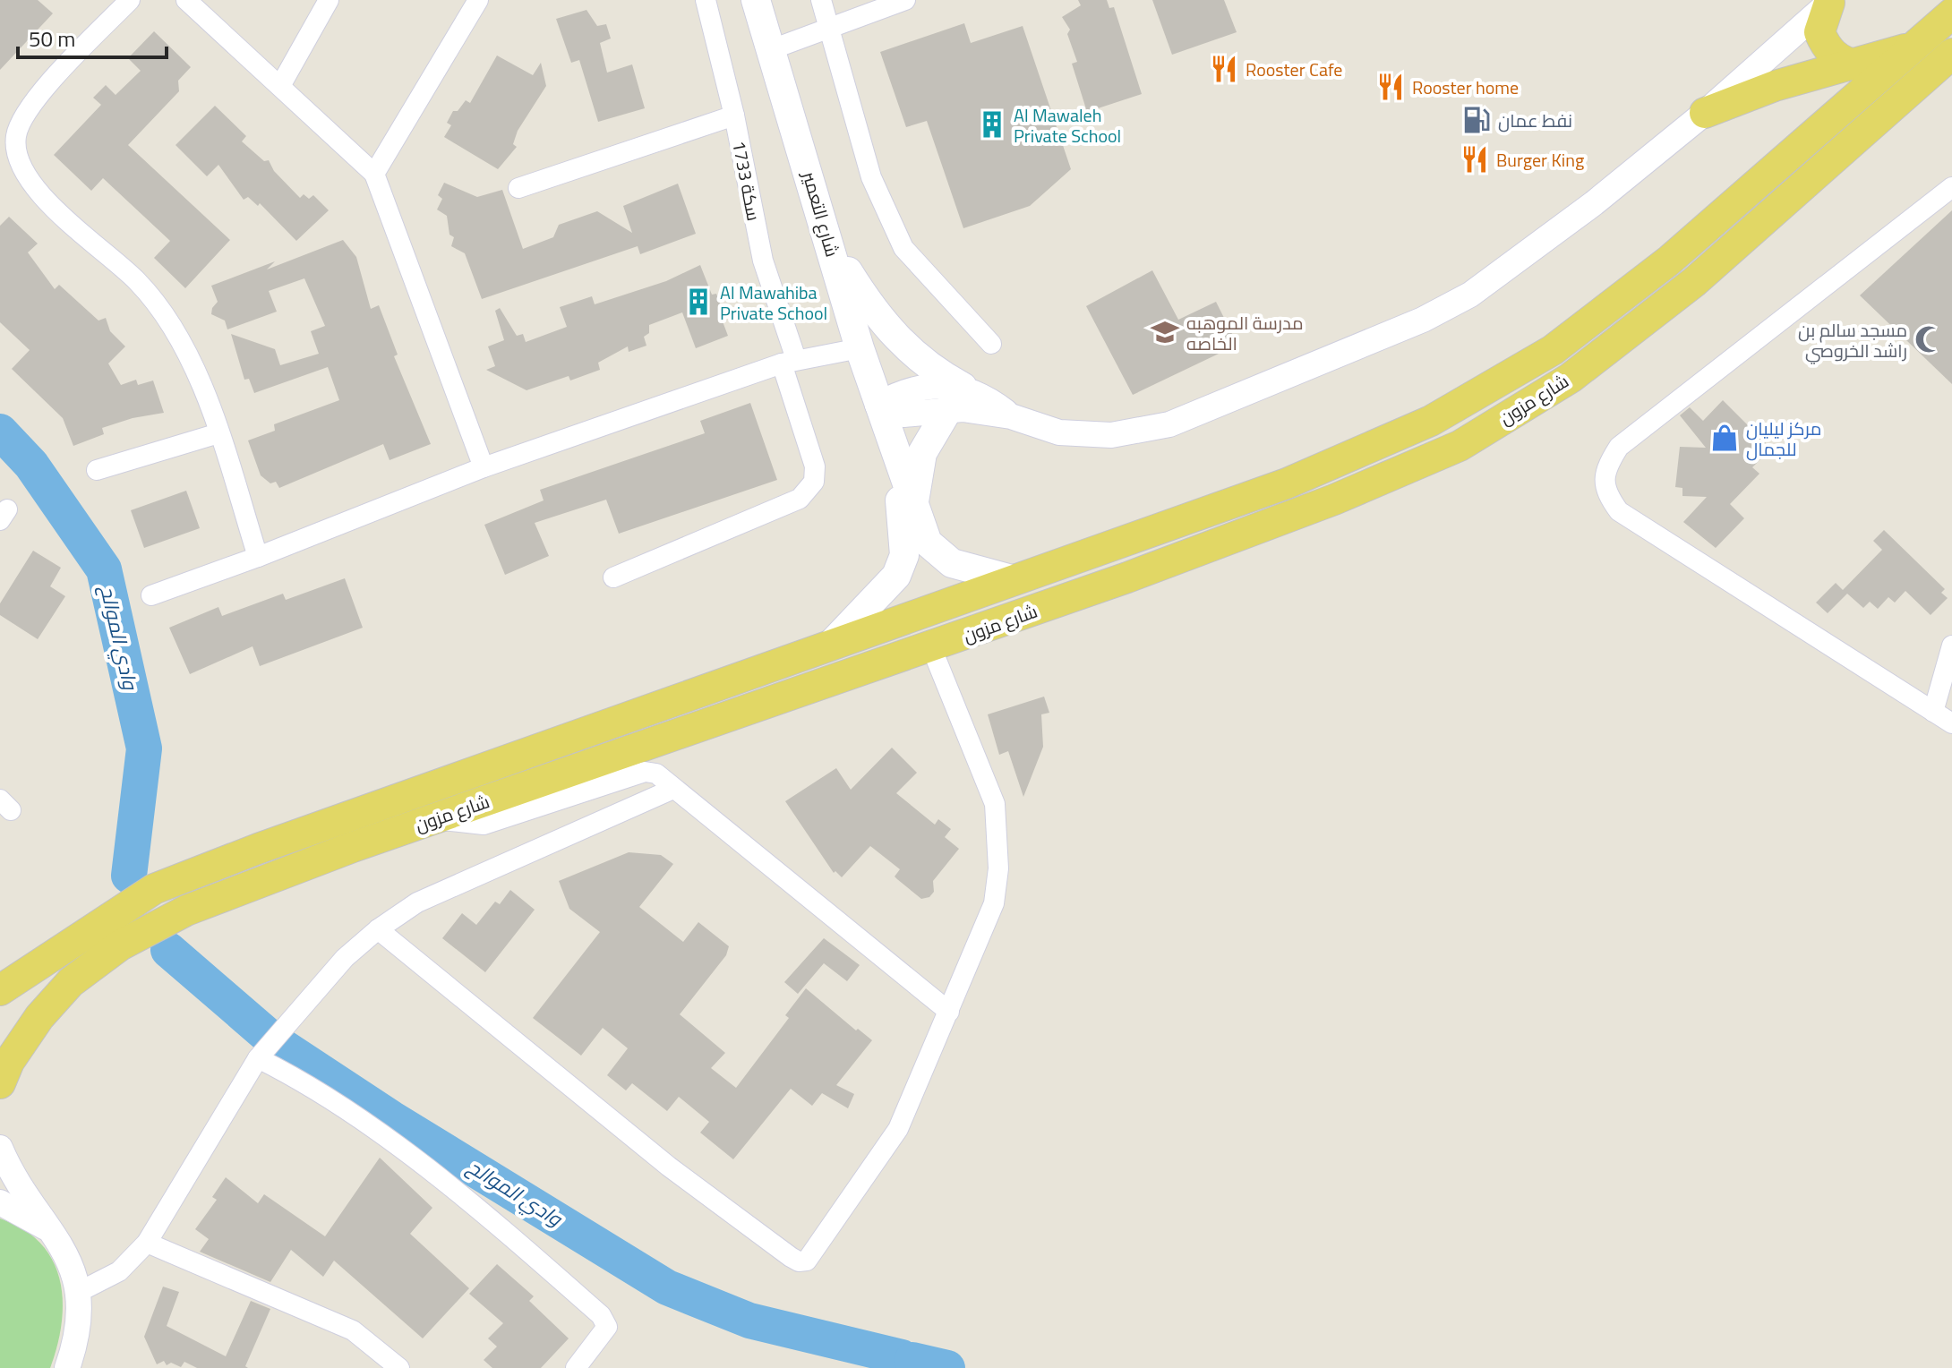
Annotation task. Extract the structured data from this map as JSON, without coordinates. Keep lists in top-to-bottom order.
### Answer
{
  "streets": {
    "main road": ["شارع التعمير", "شارع مزون"],
    "street": ["سكة 1733"]
  },
  "crossings": [
    ["شارع التعمير", "شارع مزون"]
  ],
  "water": ["وادي الموالح"],
  "places": {
    "restaurant": ["Rooster Cafe", "Rooster home", "Burger King"],
    "fuel station": ["نفط عمان"],
    "building": ["Al Mawaleh Private School", "Al Mawahiba Private School"],
    "school or university": ["مدرسة الموهبه الخاصه"],
    "mosque": ["مسجد سالم بن راشد الخروصي"],
    "shop": ["مركز ليليان للجمال"]
  },
  "scale_bar": "50 m"
}
